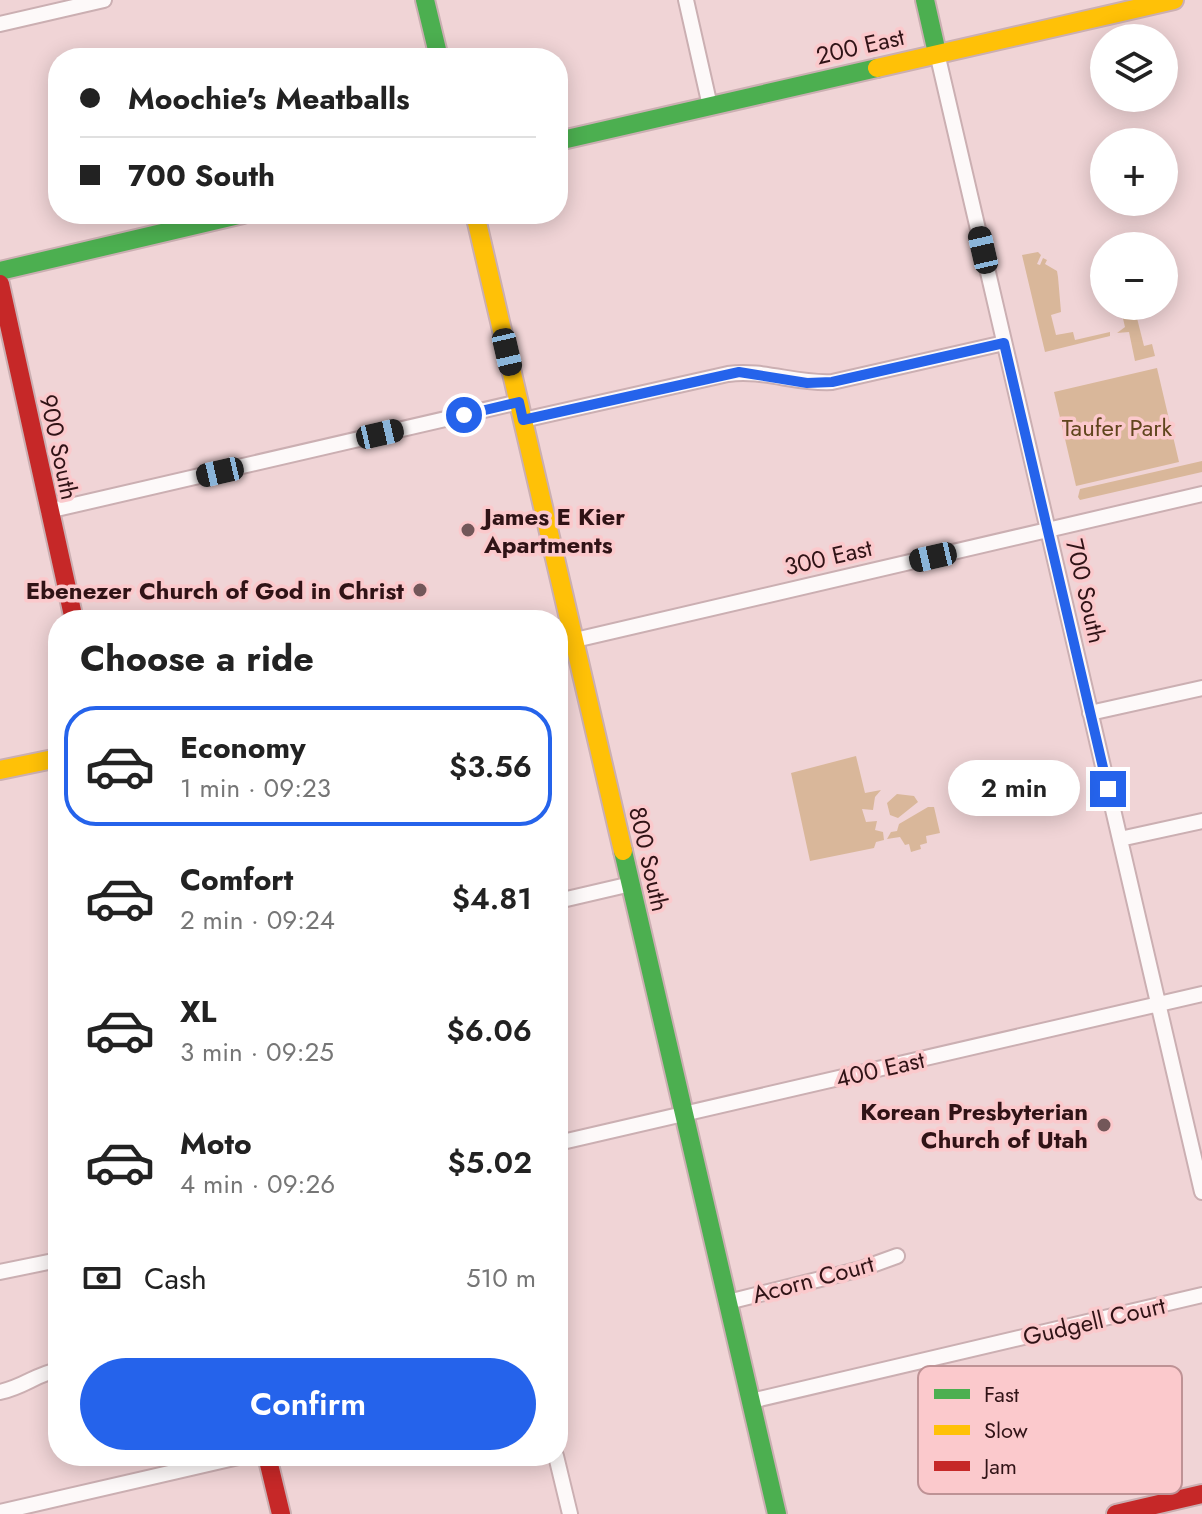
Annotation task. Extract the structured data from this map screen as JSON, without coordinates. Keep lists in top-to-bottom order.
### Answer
{
  "streets": {
    "street": [
      "200 East",
      "900 South",
      "300 East",
      "700 South",
      "800 South",
      "400 East",
      "Acorn Court",
      "Gudgell Court"
    ]
  },
  "crossings": [
    ["200 East", "700 South"],
    ["300 East", "700 South"],
    ["700 South", "400 East"],
    ["800 South", "400 East"],
    ["800 South", "Acorn Court"],
    ["800 South", "Gudgell Court"]
  ],
  "parks": ["Taufer Park"],
  "places": ["James E Kier Apartments", "Ebenezer Church of God in Christ", "Korean Presbyterian Church of Utah"],
  "legend": ["Fast", "Slow", "Jam"],
  "page": {
    "map_buttons": ["+", "−"],
    "banner": ["Moochie's Meatballs", "700 South"],
    "heading": "Choose a ride",
    "list": [
      {
        "name": "Economy",
        "note": "1 min · 09:23",
        "value": "$3.56"
      },
      {
        "name": "Comfort",
        "note": "2 min · 09:24",
        "value": "$4.81"
      },
      {
        "name": "XL",
        "note": "3 min · 09:25",
        "value": "$6.06"
      },
      {
        "name": "Moto",
        "note": "4 min · 09:26",
        "value": "$5.02"
      }
    ],
    "bubble": "2 min",
    "pay": ["Cash", "510 m"],
    "buttons": "Confirm"
  }
}
